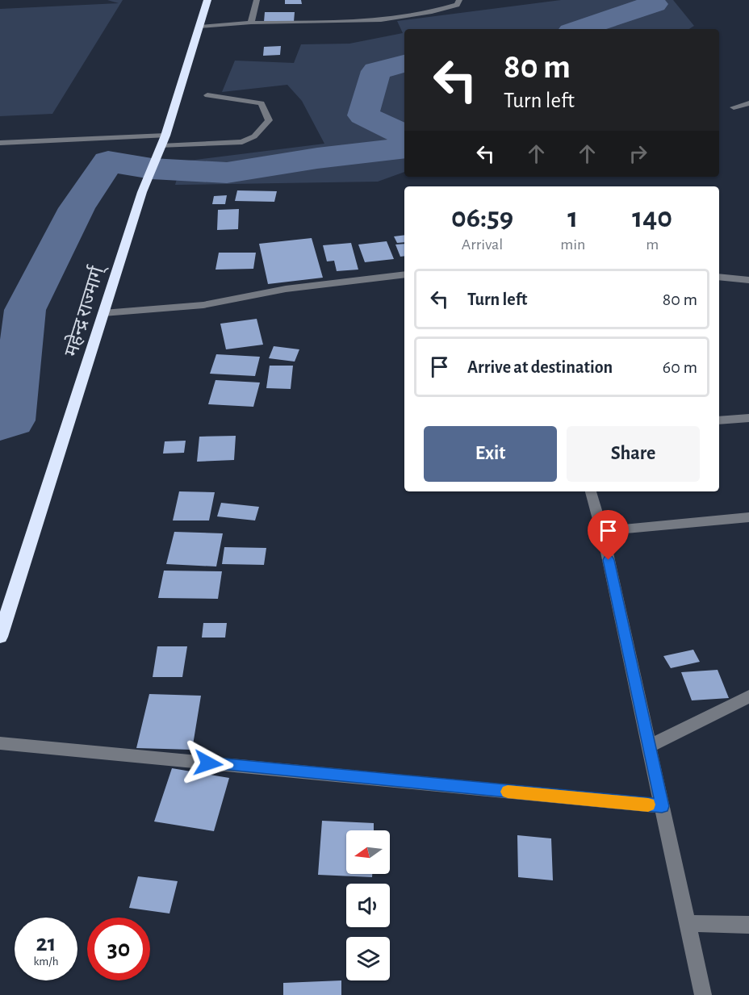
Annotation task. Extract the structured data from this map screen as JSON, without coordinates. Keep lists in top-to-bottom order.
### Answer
{
  "streets": {
    "highway": ["महेन्द्र राज्मार्ग्"]
  },
  "north": "left",
  "page": {
    "turn": ["80 m", "Turn left"],
    "eta": [
      "06:59",
      "Arrival",
      "1",
      "min",
      "140",
      "m"
    ],
    "list": [
      {
        "name": "Turn left",
        "value": "80 m"
      },
      {
        "name": "Arrive at destination",
        "value": "60 m"
      }
    ],
    "buttons": ["Exit", "Share"],
    "speed": "21 km/h",
    "limit": "30"
  }
}
